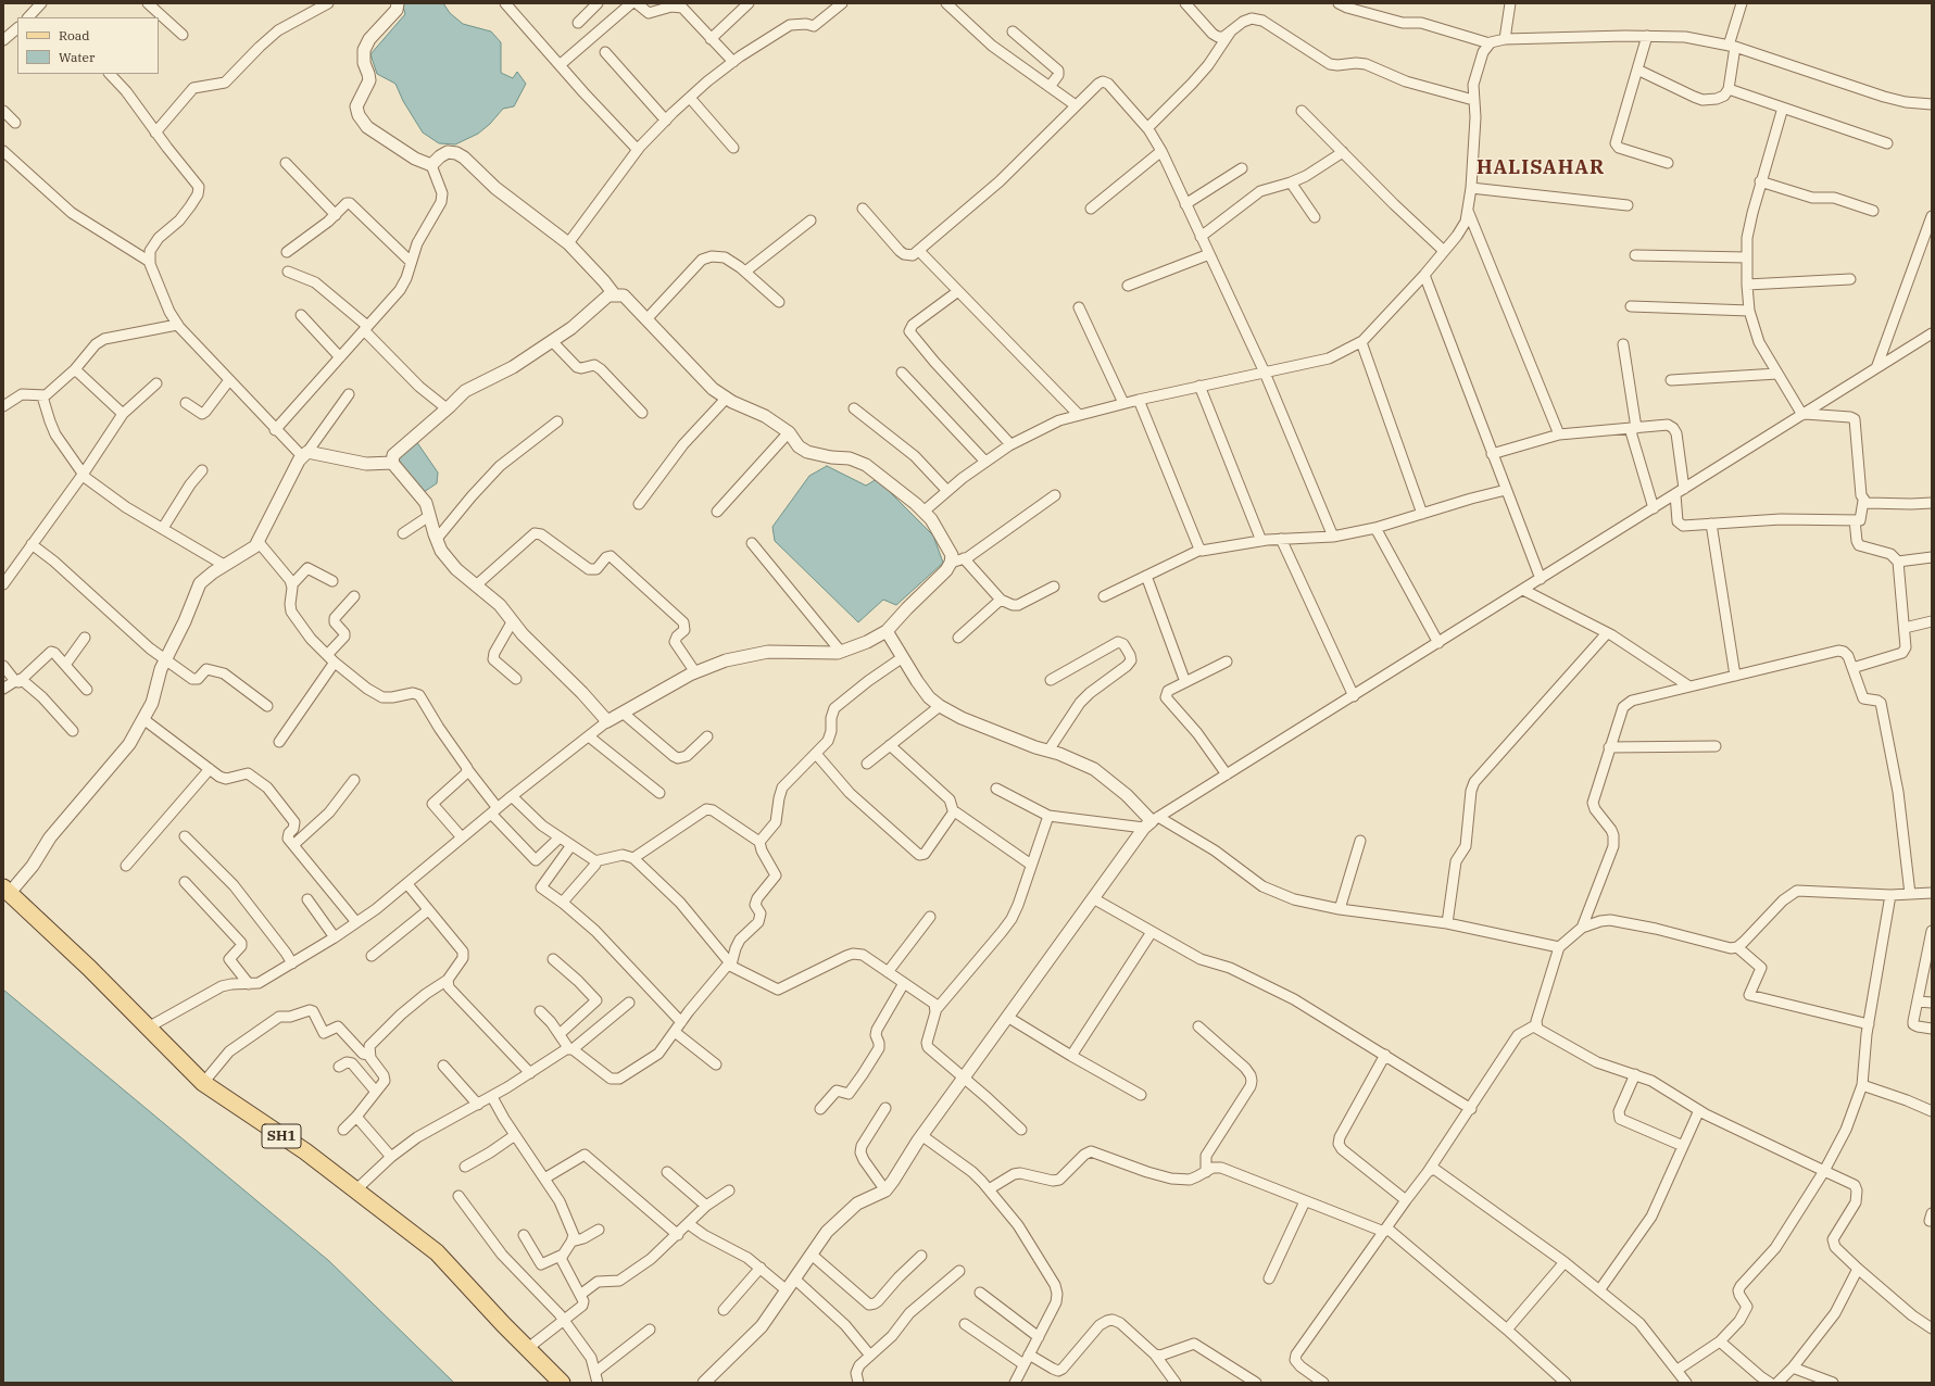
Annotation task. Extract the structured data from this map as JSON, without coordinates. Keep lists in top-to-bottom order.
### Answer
{
  "streets": {
    "main road": ["SH1"]
  },
  "districts": ["HALISAHAR"],
  "legend": ["Road", "Water"]
}
